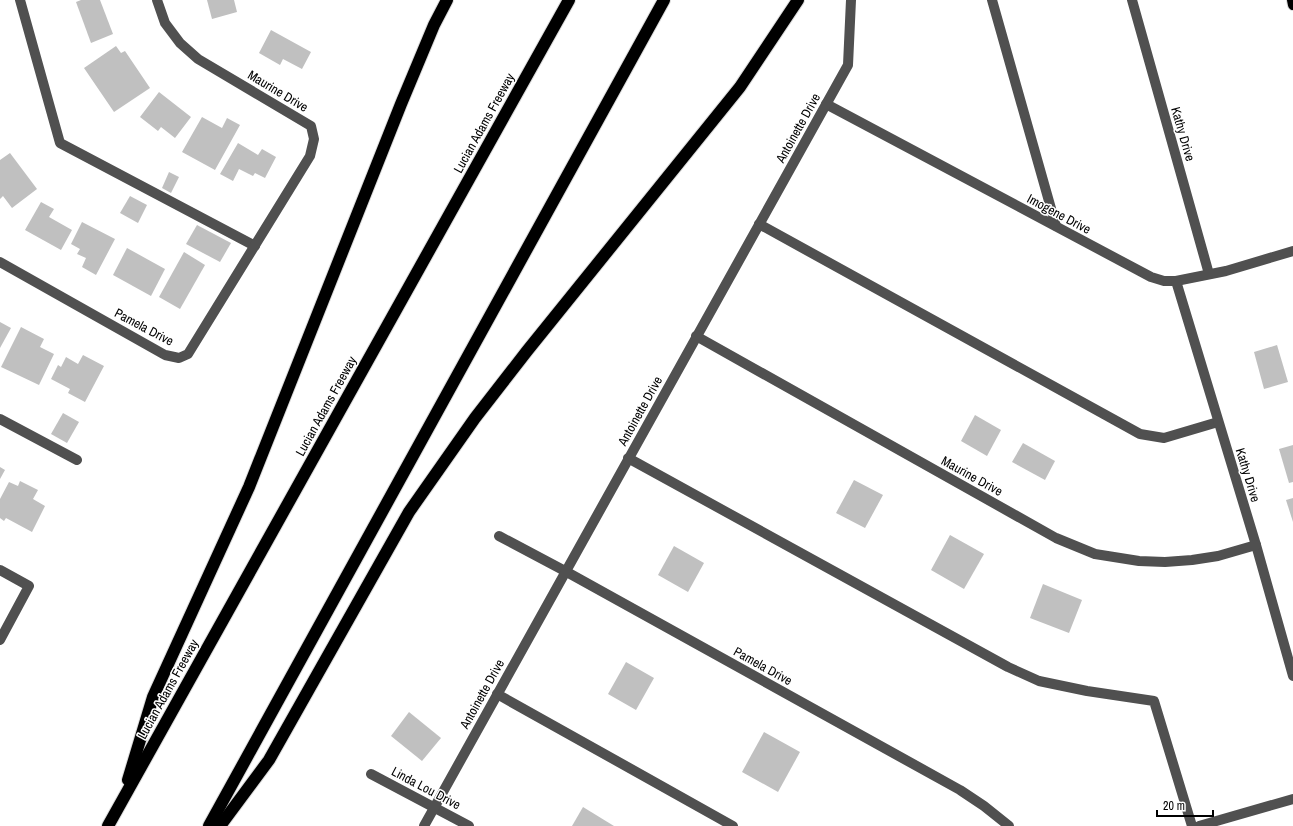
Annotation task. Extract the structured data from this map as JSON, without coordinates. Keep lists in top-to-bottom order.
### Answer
{
  "streets": {
    "highway": ["Lucian Adams Freeway"],
    "street": [
      "Maurine Drive",
      "Antoinette Drive",
      "Kathy Drive",
      "Imogene Drive",
      "Pamela Drive",
      "Linda Lou Drive"
    ]
  },
  "crossings": [
    ["Maurine Drive", "Antoinette Drive"],
    ["Maurine Drive", "Kathy Drive"],
    ["Maurine Drive", "Pamela Drive"],
    ["Antoinette Drive", "Imogene Drive"],
    ["Antoinette Drive", "Pamela Drive"],
    ["Antoinette Drive", "Linda Lou Drive"],
    ["Kathy Drive", "Imogene Drive"]
  ],
  "scale_bar": "20 m"
}
